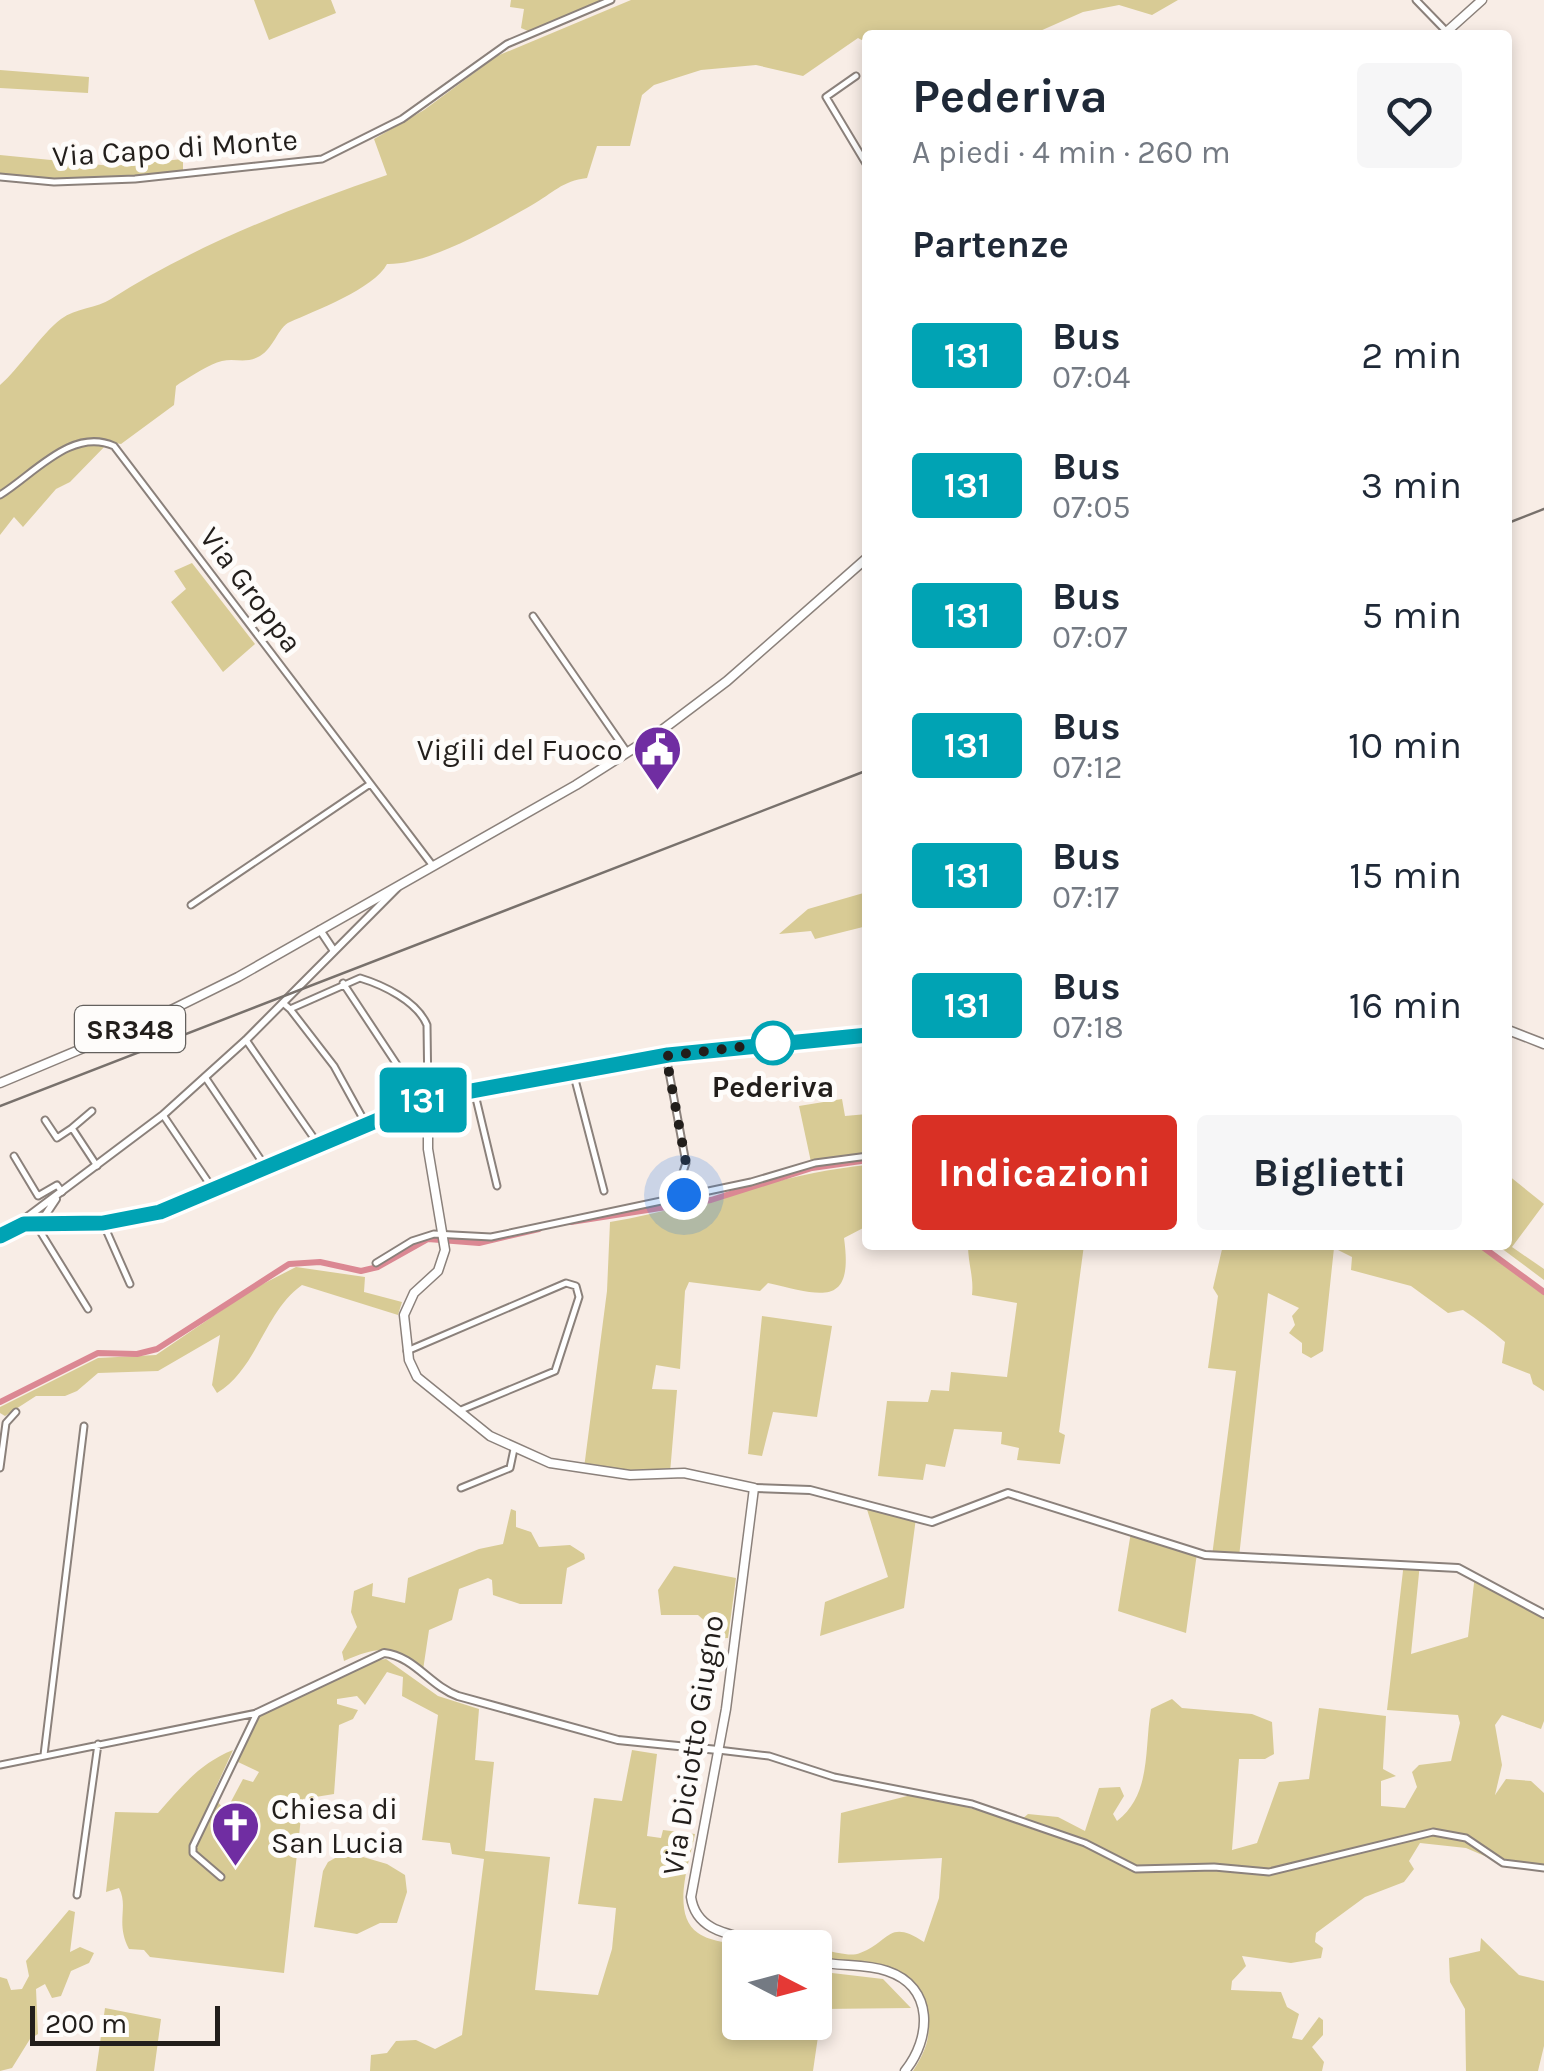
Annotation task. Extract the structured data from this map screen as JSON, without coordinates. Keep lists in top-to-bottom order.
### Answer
{
  "streets": {
    "main road": ["SR348", "Via Diciotto Giugno"],
    "street": ["Via Capo di Monte", "Via Groppa"]
  },
  "crossings": [
    ["Via Groppa", "SR348"]
  ],
  "places": {
    "public building": ["Vigili del Fuoco"],
    "other": ["Pederiva"],
    "church": ["Chiesa di San Lucia"]
  },
  "lines": ["bus line 131"],
  "scale_bar": "200 m",
  "north": "right",
  "page": {
    "on_map": "131",
    "heading": [
      ["Pederiva", "A piedi · 4 min · 260 m"],
      "Partenze"
    ],
    "list": [
      {
        "mark": "131",
        "name": "Bus",
        "note": "07:04",
        "value": "2 min"
      },
      {
        "mark": "131",
        "name": "Bus",
        "note": "07:05",
        "value": "3 min"
      },
      {
        "mark": "131",
        "name": "Bus",
        "note": "07:07",
        "value": "5 min"
      },
      {
        "mark": "131",
        "name": "Bus",
        "note": "07:12",
        "value": "10 min"
      },
      {
        "mark": "131",
        "name": "Bus",
        "note": "07:17",
        "value": "15 min"
      },
      {
        "mark": "131",
        "name": "Bus",
        "note": "07:18",
        "value": "16 min"
      }
    ],
    "buttons": ["Indicazioni", "Biglietti"],
    "scale": "200 m"
  }
}
